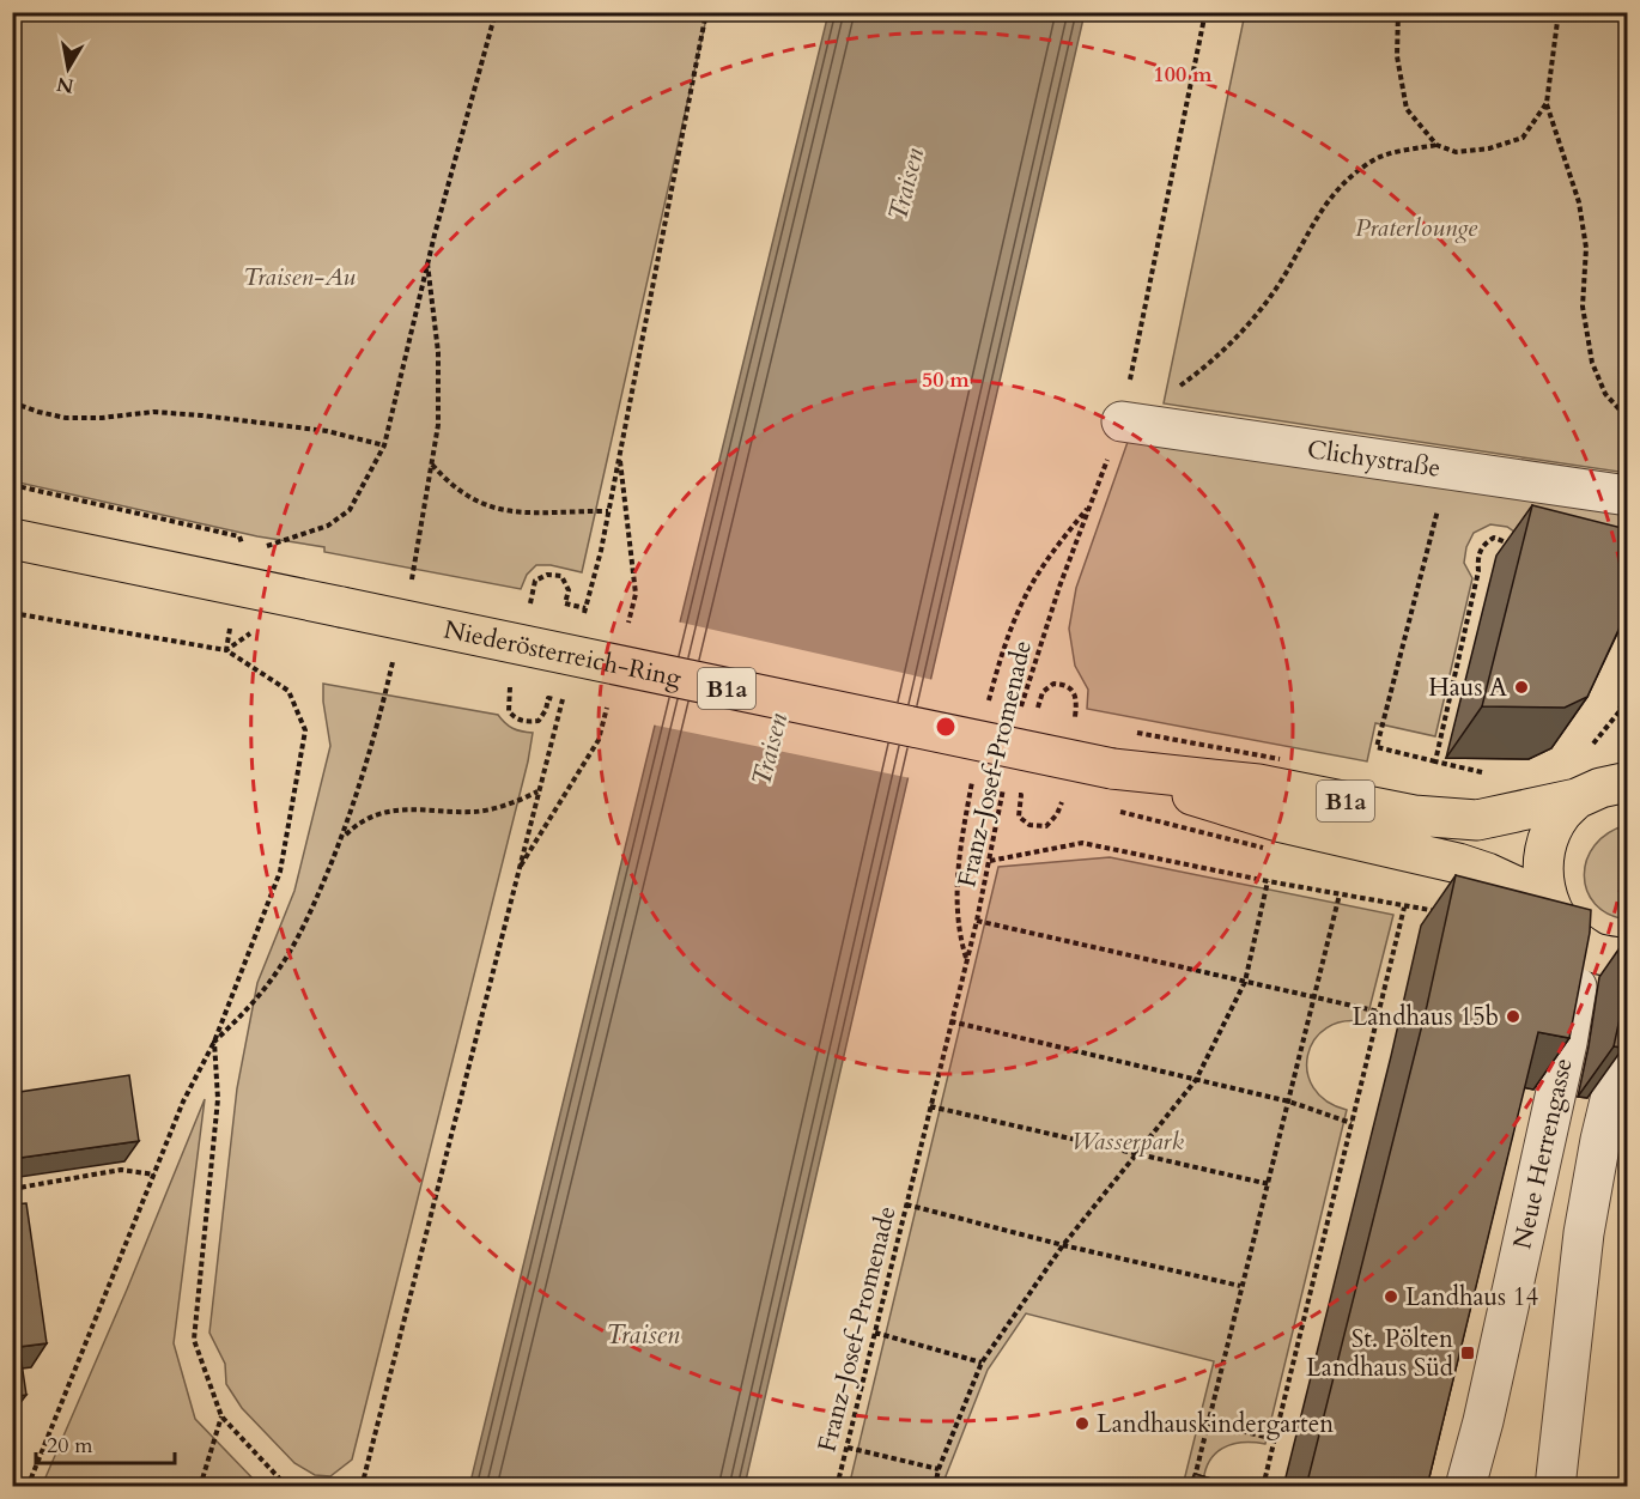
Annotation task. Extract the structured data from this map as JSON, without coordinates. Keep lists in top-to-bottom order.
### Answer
{
  "streets": {
    "main road": ["Niederösterreich-Ring", "B1a"],
    "street": ["Clichystraße", "Neue Herrengasse"],
    "path": ["Franz-Josef-Promenade"]
  },
  "crossings": [
    ["Clichystraße", "Franz-Josef-Promenade"],
    ["Niederösterreich-Ring", "Neue Herrengasse"]
  ],
  "water": ["Traisen"],
  "parks": ["Praterlounge", "Traisen-Au", "Wasserpark"],
  "places": {
    "other": [
      "Haus A",
      "Landhaus 15b",
      "Landhaus 14",
      "Landhauskindergarten"
    ],
    "transit": ["St. Pölten Landhaus Süd"]
  },
  "scale_bar": "20 m",
  "north": "bottom",
  "rings": ["100 m", "50 m"]
}
